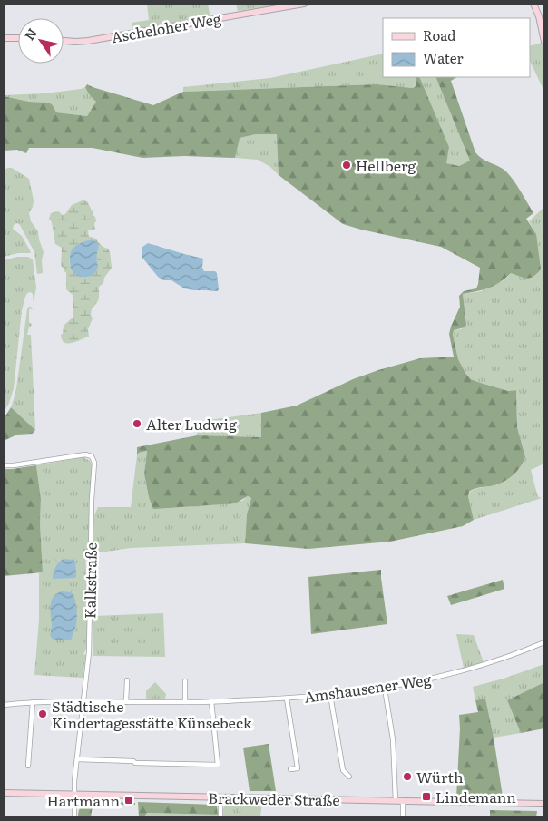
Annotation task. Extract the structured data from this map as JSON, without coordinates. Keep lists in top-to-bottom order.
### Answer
{
  "streets": {
    "street": [
      "Ascheloher Weg",
      "Kalkstraße",
      "Amshausener Weg",
      "Brackweder Straße"
    ]
  },
  "crossings": [
    ["Kalkstraße", "Amshausener Weg"],
    ["Kalkstraße", "Brackweder Straße"]
  ],
  "places": {
    "other": [
      "Hellberg",
      "Alter Ludwig",
      "Städtische Kindertagesstätte Künsebeck",
      "Würth"
    ],
    "transit": ["Lindemann", "Hartmann"]
  },
  "legend": ["Road", "Water"],
  "north": "top left"
}
